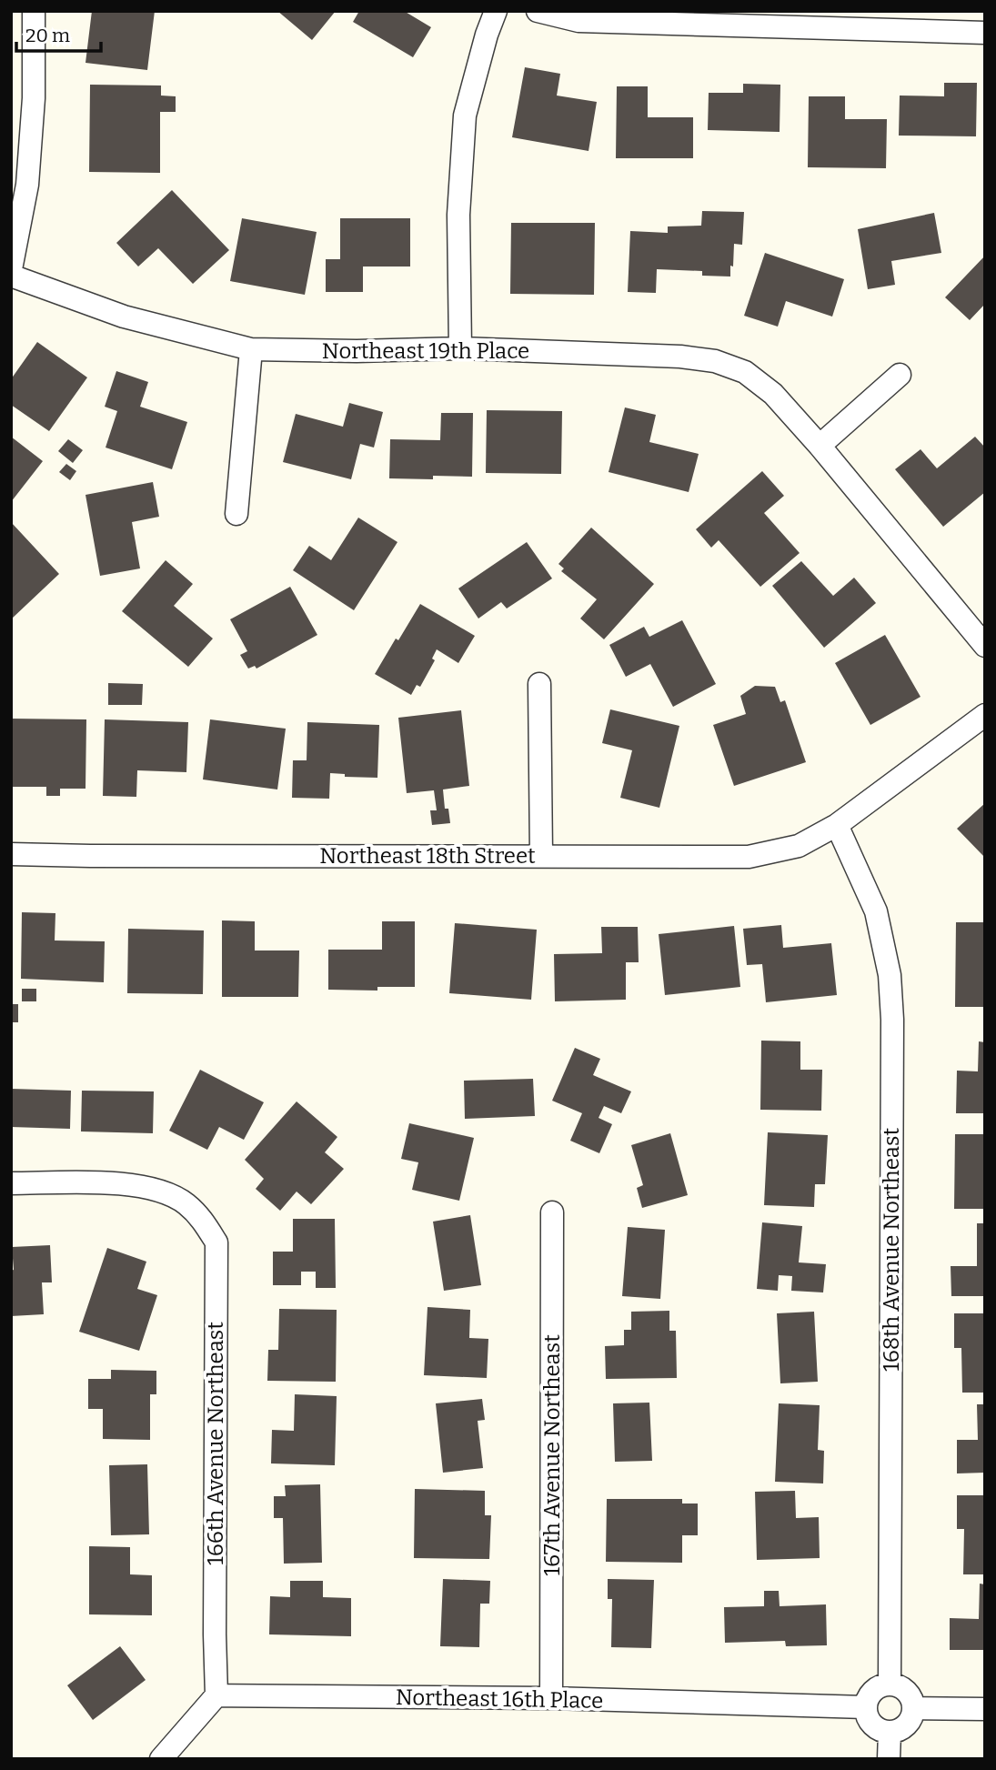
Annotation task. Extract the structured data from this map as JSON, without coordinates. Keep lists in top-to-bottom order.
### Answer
{
  "streets": {
    "street": [
      "Northeast 19th Place",
      "Northeast 18th Street",
      "168th Avenue Northeast",
      "166th Avenue Northeast",
      "167th Avenue Northeast",
      "Northeast 16th Place"
    ]
  },
  "crossings": [
    ["Northeast 18th Street", "168th Avenue Northeast"],
    ["168th Avenue Northeast", "Northeast 16th Place"],
    ["166th Avenue Northeast", "Northeast 16th Place"],
    ["167th Avenue Northeast", "Northeast 16th Place"]
  ],
  "scale_bar": "20 m"
}
